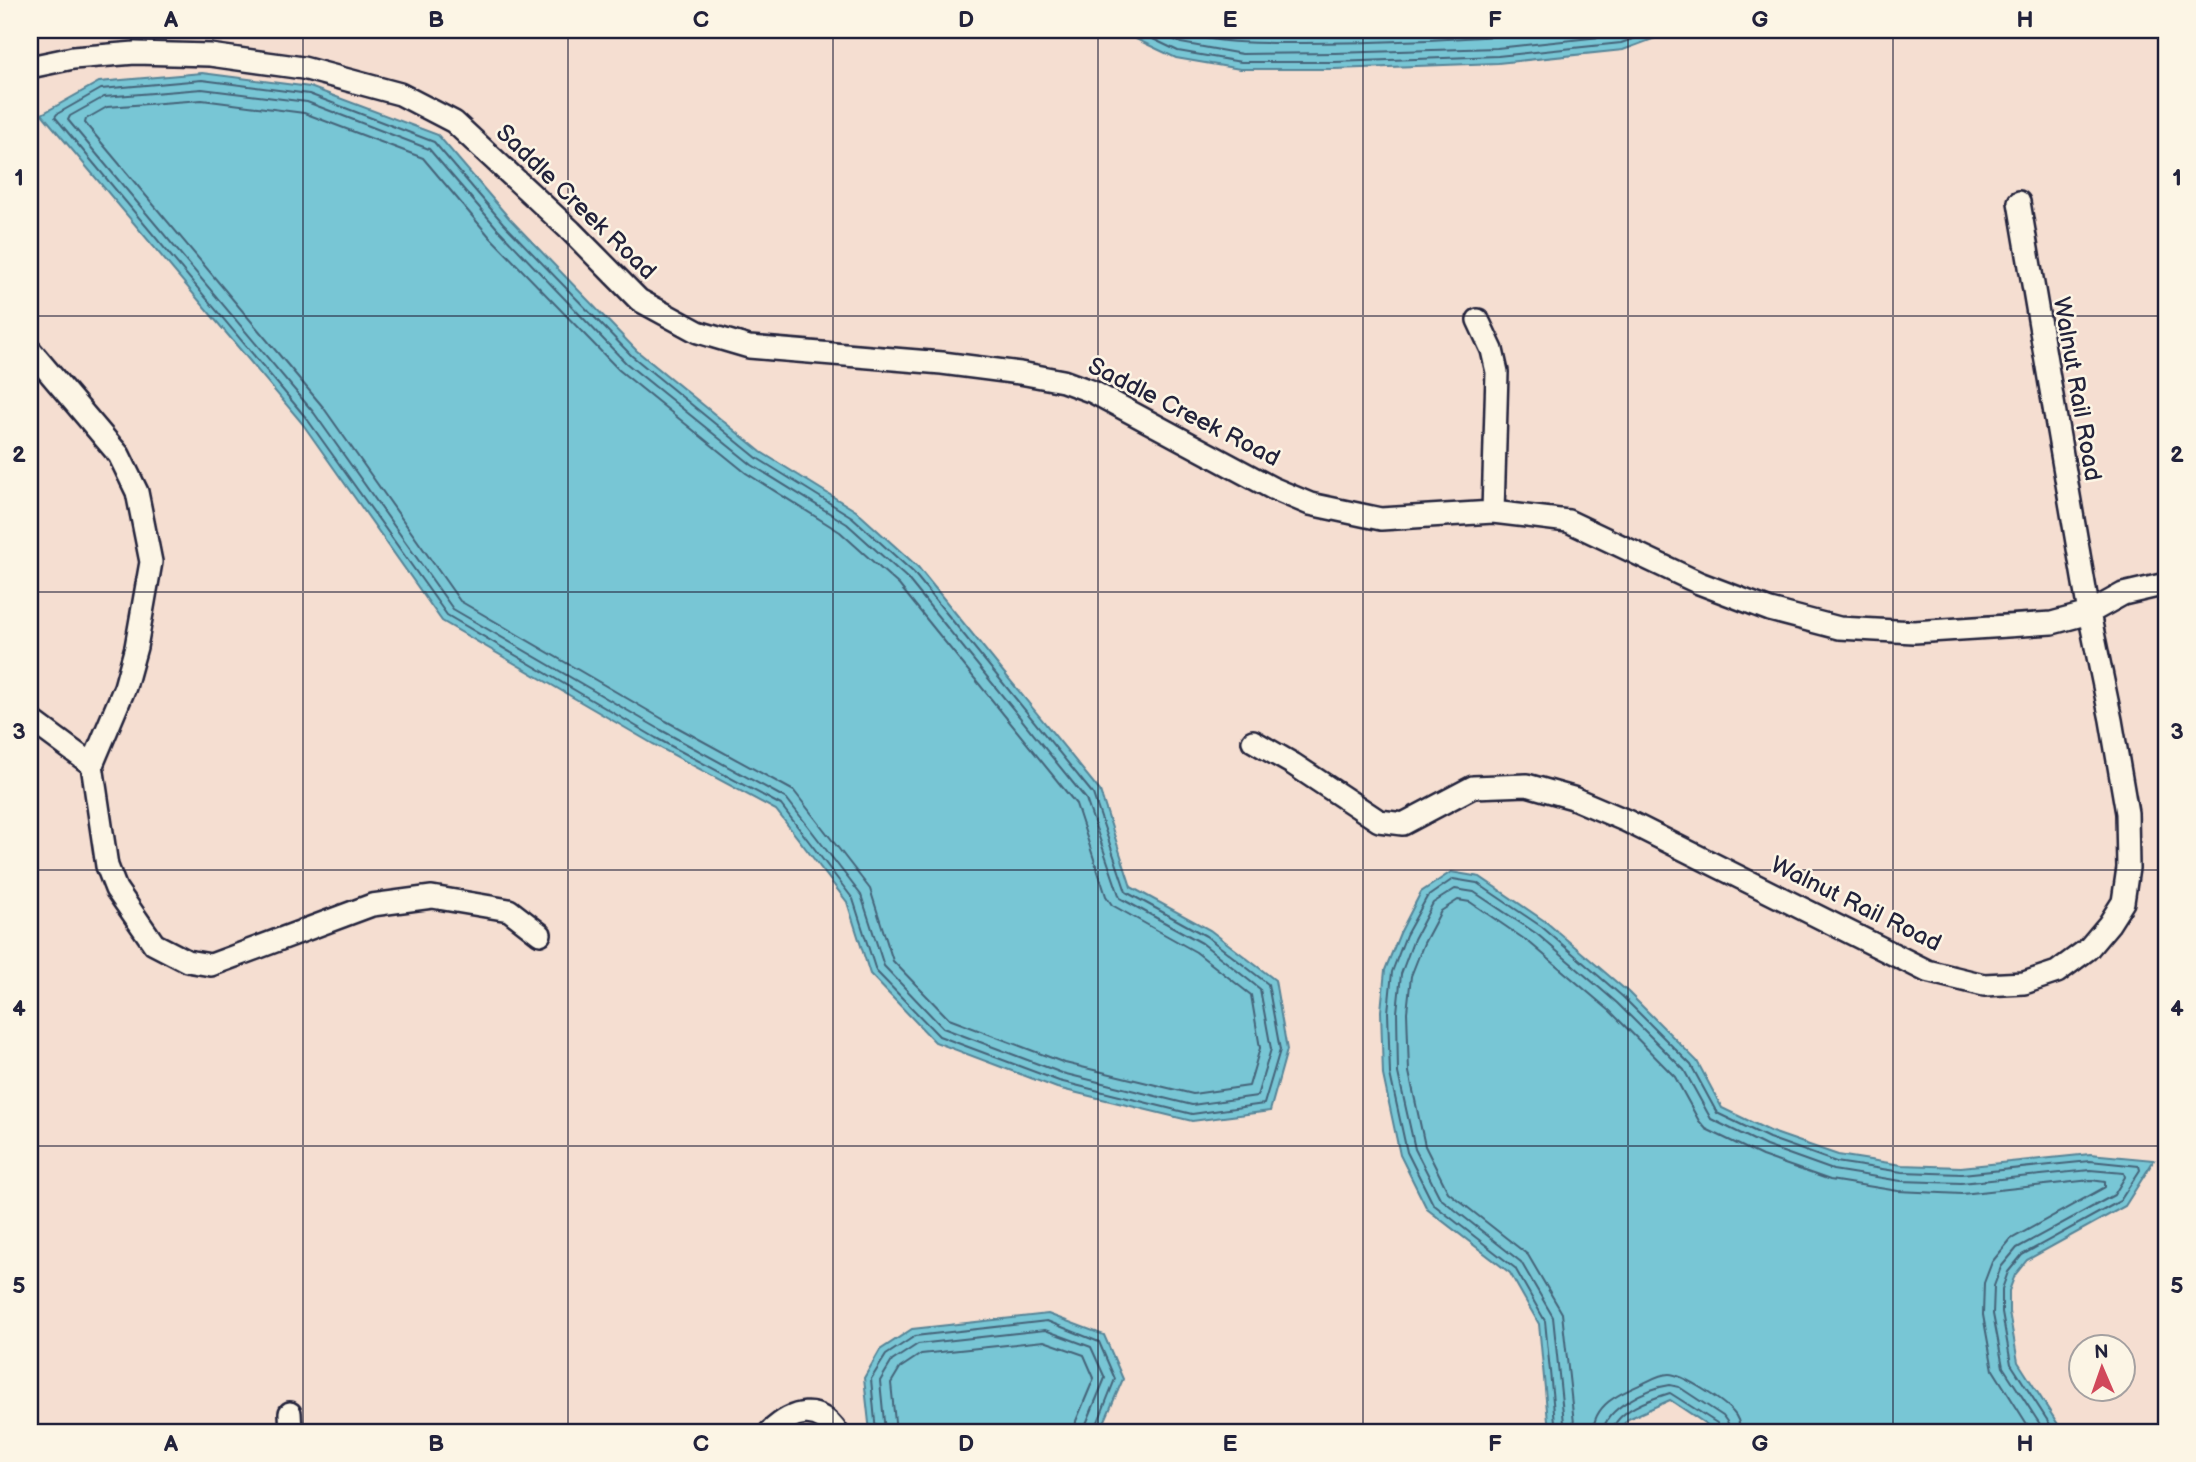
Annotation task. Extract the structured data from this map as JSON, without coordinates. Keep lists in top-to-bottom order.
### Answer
{
  "streets": {
    "street": ["Saddle Creek Road", "Walnut Rail Road"]
  },
  "crossings": [
    ["Saddle Creek Road", "Walnut Rail Road"]
  ],
  "north": "top",
  "grid": {
    "columns": [
      "A",
      "B",
      "C",
      "D",
      "E",
      "F",
      "G",
      "H"
    ],
    "rows": [
      "1",
      "2",
      "3",
      "4",
      "5"
    ]
  }
}
